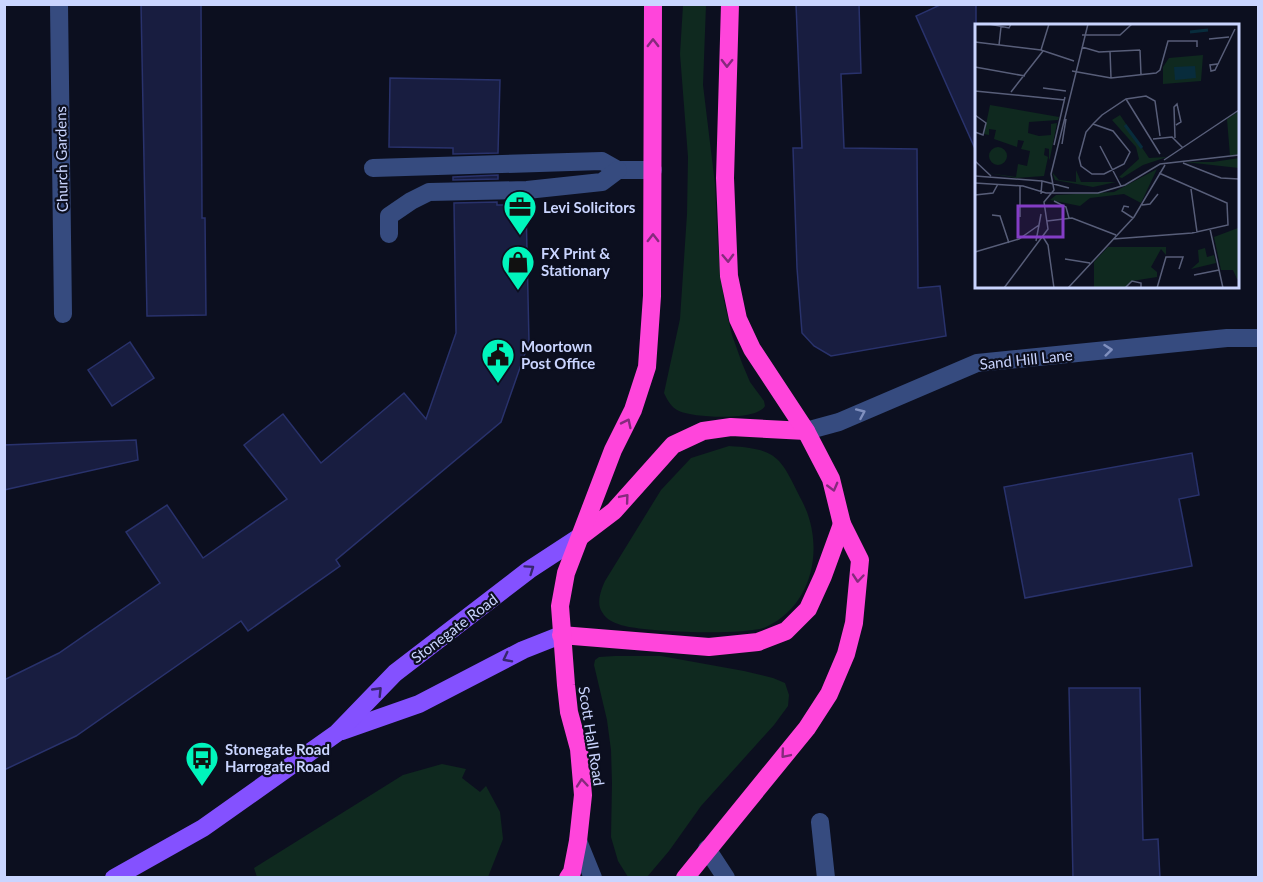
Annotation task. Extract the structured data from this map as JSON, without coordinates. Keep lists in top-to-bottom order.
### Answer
{
  "streets": {
    "highway": ["Scott Hall Road"],
    "main road": ["Stonegate Road"],
    "street": ["Church Gardens", "Sand Hill Lane"]
  },
  "crossings": [
    ["Stonegate Road", "Scott Hall Road"]
  ],
  "one_way": ["Sand Hill Lane"],
  "places": {
    "office": ["Levi Solicitors"],
    "shop": ["FX Print & Stationary"],
    "public building": ["Moortown Post Office"],
    "bus stop": ["Stonegate Road Harrogate Road"]
  }
}
